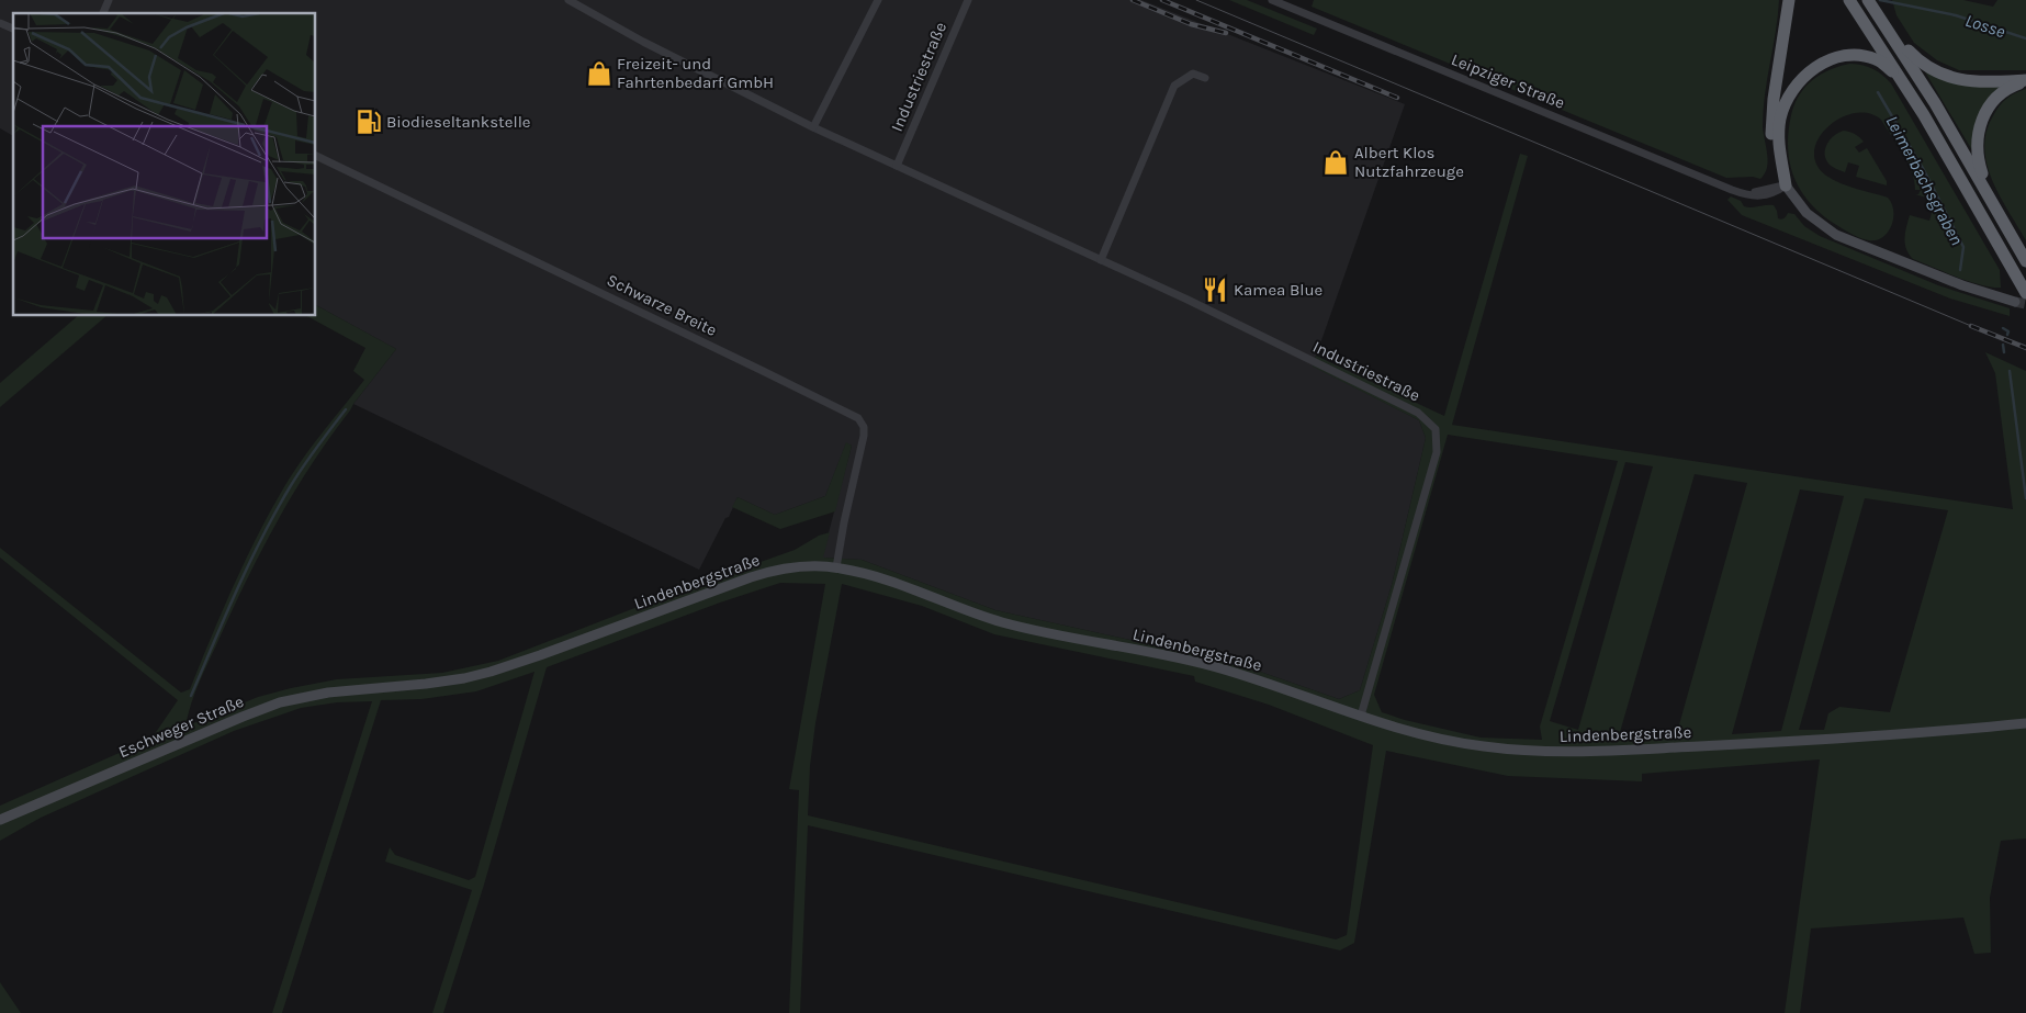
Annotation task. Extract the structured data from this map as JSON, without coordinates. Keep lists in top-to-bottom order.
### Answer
{
  "streets": {
    "main road": ["Lindenbergstraße", "Eschweger Straße"],
    "street": ["Industriestraße", "Leipziger Straße", "Schwarze Breite"]
  },
  "crossings": [
    ["Industriestraße", "Lindenbergstraße"],
    ["Schwarze Breite", "Lindenbergstraße"],
    ["Lindenbergstraße", "Eschweger Straße"]
  ],
  "water": ["Losse", "Leimerbachsgraben"],
  "places": {
    "shop": ["Freizeit- und Fahrtenbedarf GmbH", "Albert Klos Nutzfahrzeuge"],
    "fuel station": ["Biodieseltankstelle"],
    "restaurant": ["Kamea Blue"]
  }
}
